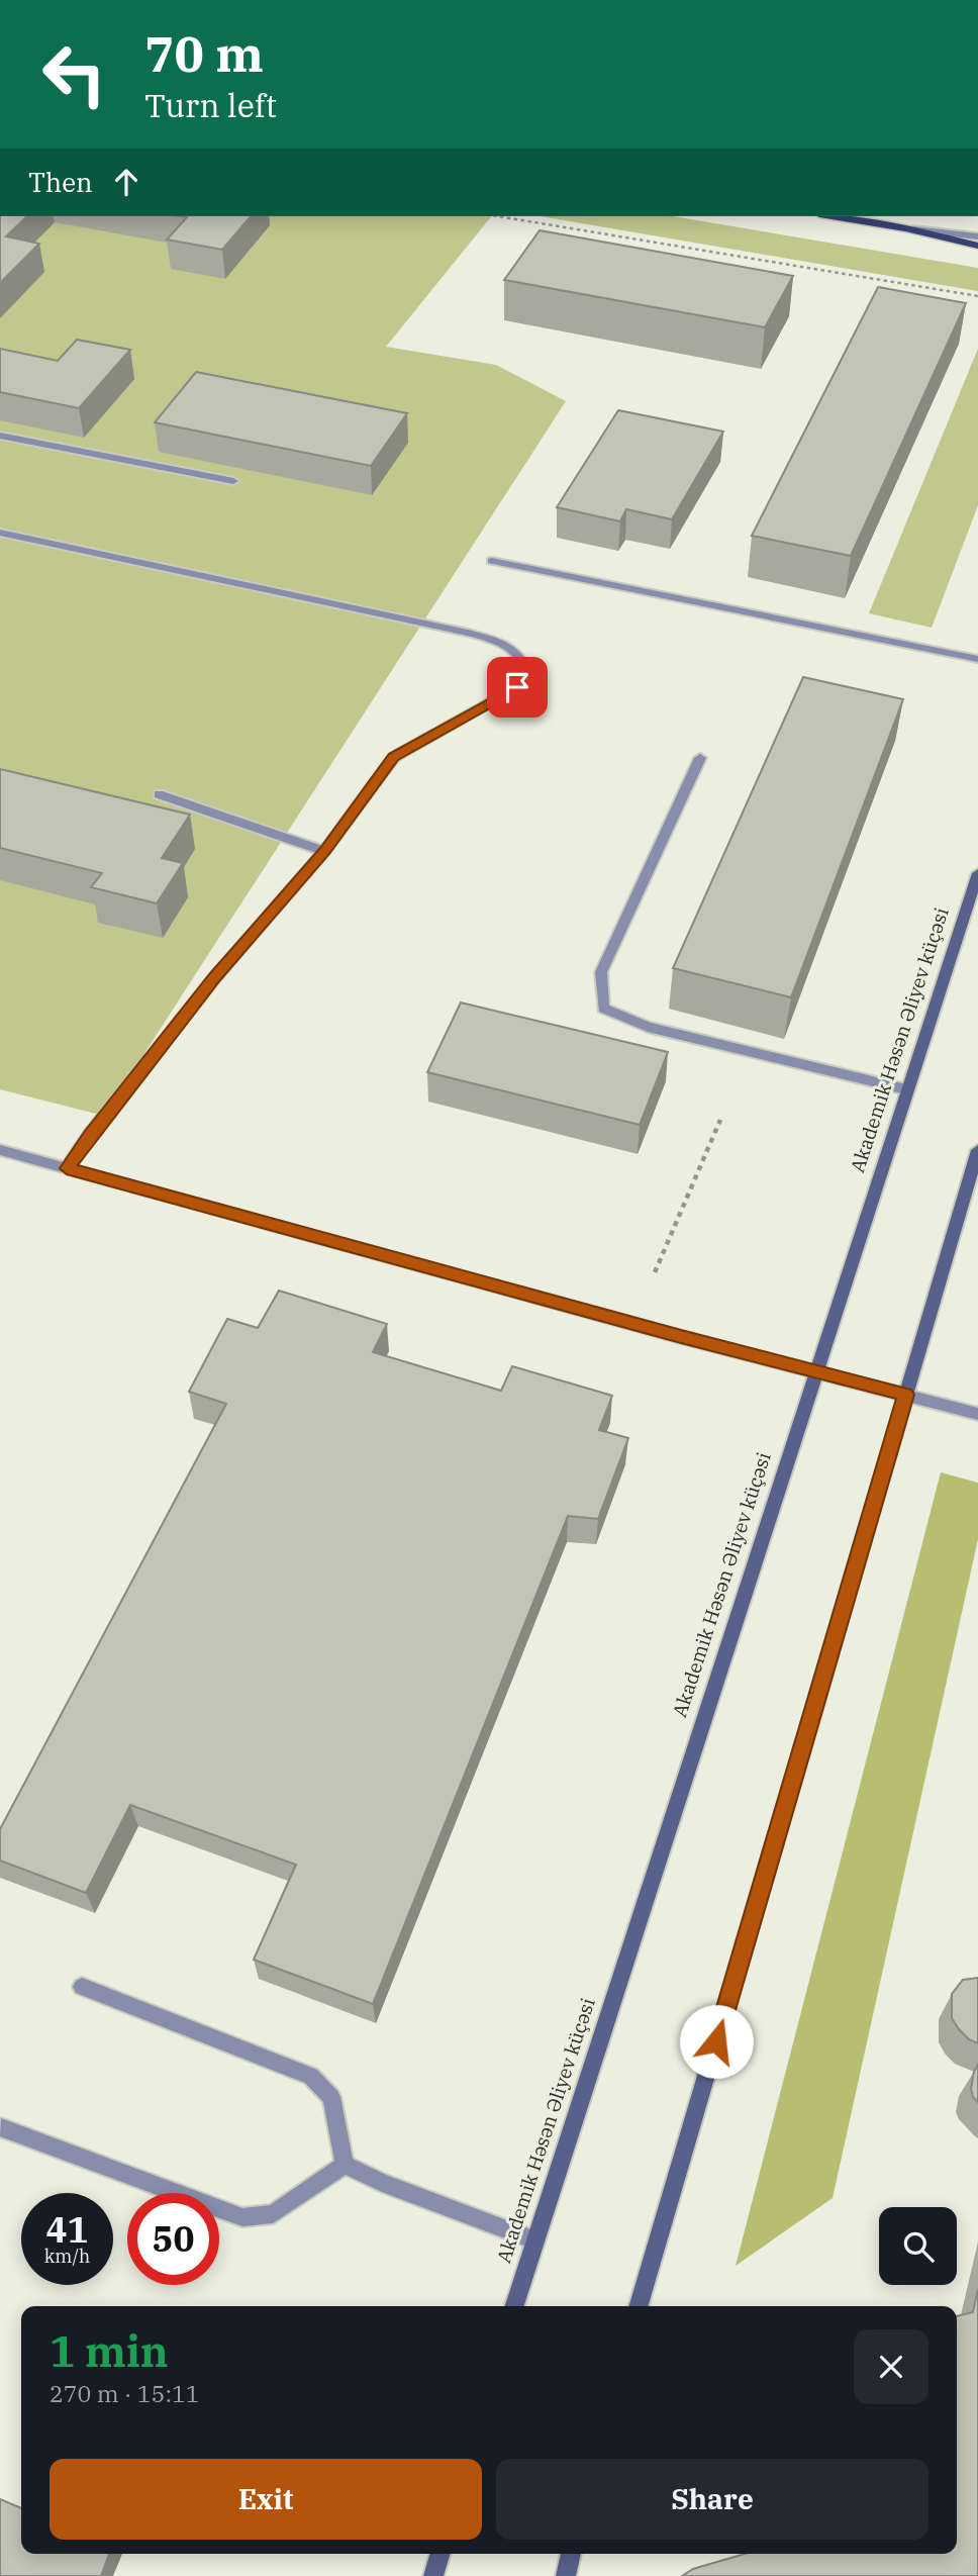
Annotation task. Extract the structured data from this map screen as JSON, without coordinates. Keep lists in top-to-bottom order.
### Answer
{
  "streets": {
    "main road": ["Akademik Həsən Əliyev küçəsi"]
  },
  "page": {
    "turn": ["70 m", "Turn left"],
    "then": "Then",
    "speed": "41 km/h",
    "limit": "50",
    "heading": ["1 min", "270 m · 15:11"],
    "buttons": ["Exit", "Share"]
  }
}
